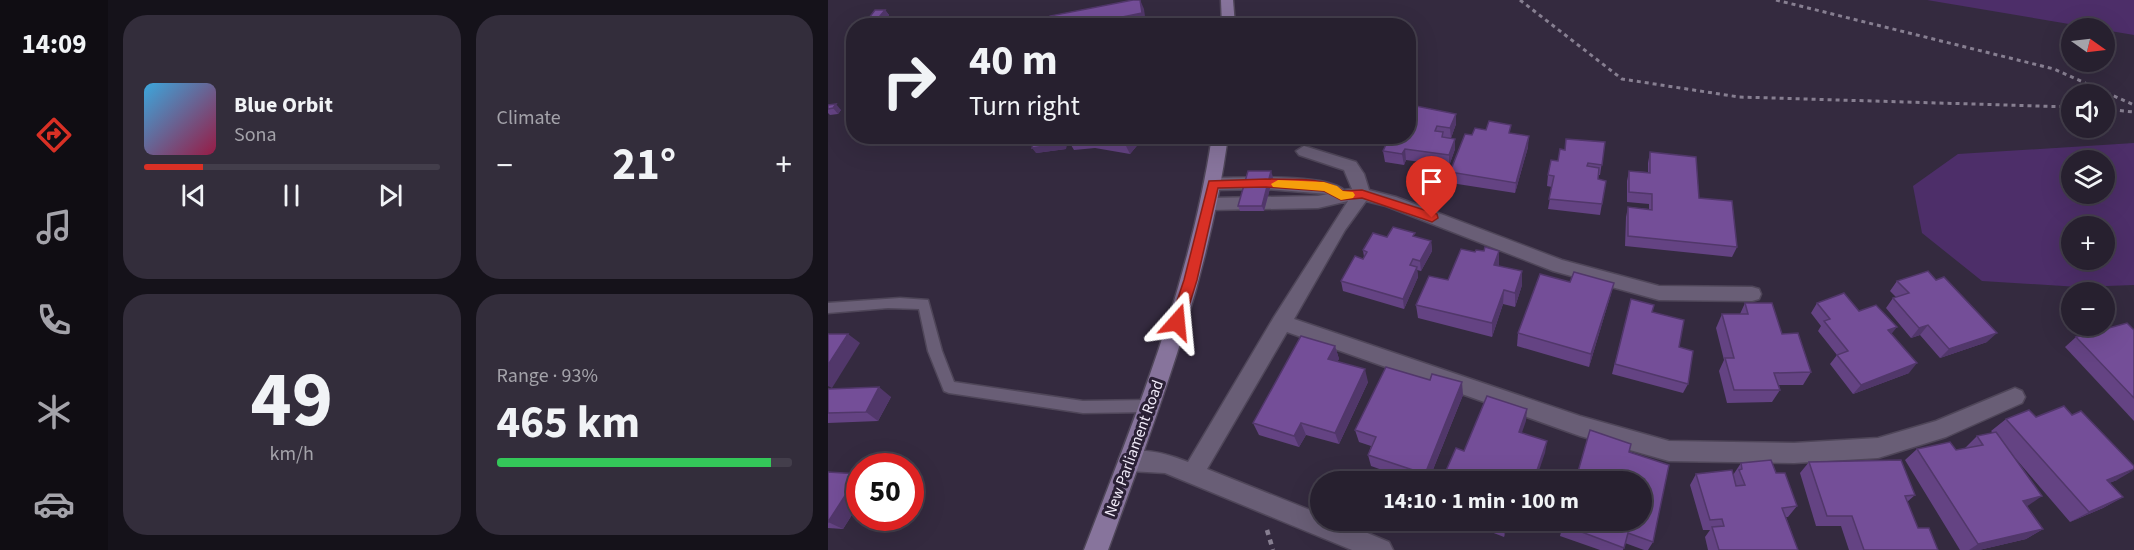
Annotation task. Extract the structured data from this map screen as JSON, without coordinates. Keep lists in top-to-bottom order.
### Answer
{
  "streets": {
    "main road": ["New Parliament Road"]
  },
  "north": "right",
  "page": {
    "tabs": "14:09",
    "tile": [
      "Climate",
      ["49", "km/h"],
      ["Range · 93%", "465 km"]
    ],
    "map_buttons": ["+", "−"],
    "turn": ["40 m", "Turn right"],
    "song": ["Blue Orbit", "Sona"],
    "heat": ["−", "21°", "+"],
    "limit": "50",
    "trip": "14:10 · 1 min · 100 m"
  }
}
